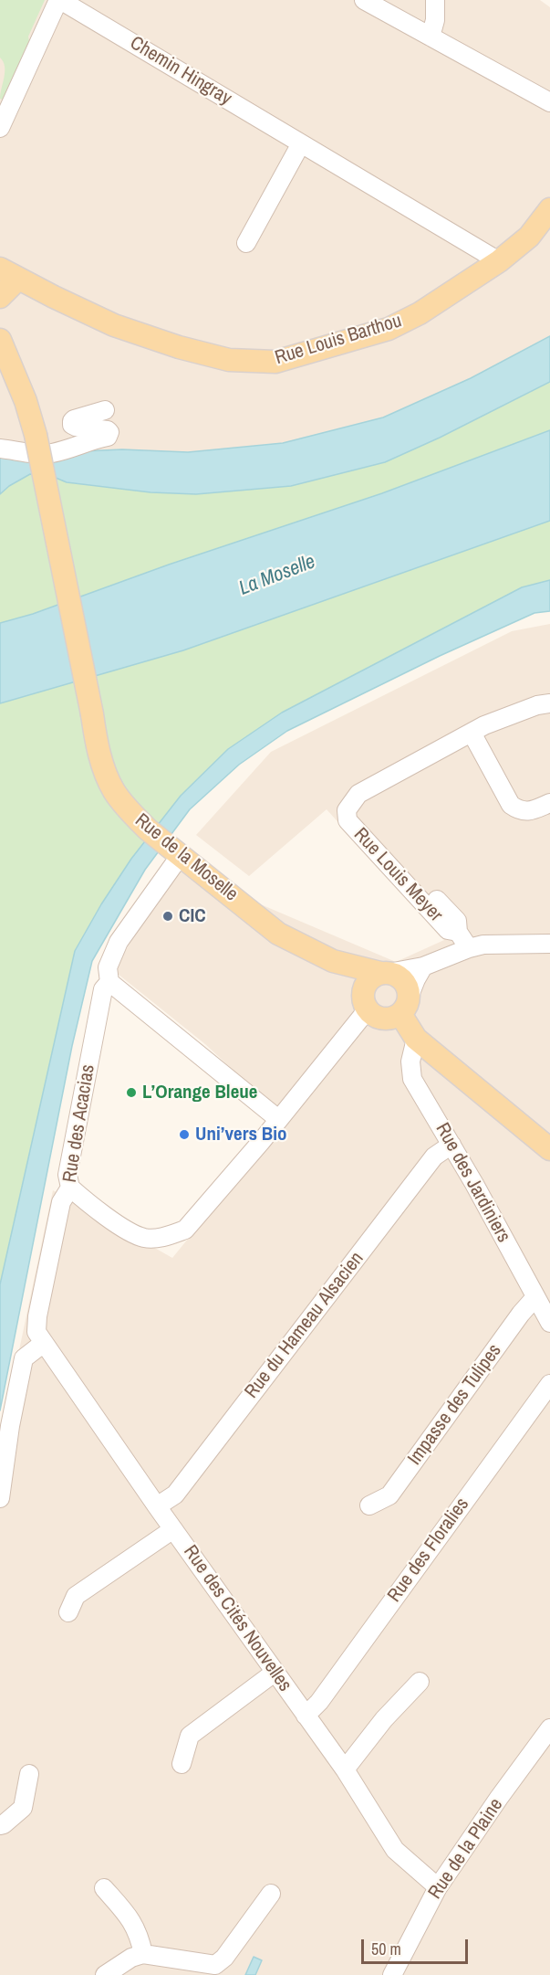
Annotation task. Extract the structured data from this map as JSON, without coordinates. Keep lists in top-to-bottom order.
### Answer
{
  "streets": {
    "main road": ["Rue Louis Barthou", "Rue de la Moselle"],
    "street": [
      "Chemin Hingray",
      "Rue Louis Meyer",
      "Rue des Acacias",
      "Rue des Jardiniers",
      "Rue du Hameau Alsacien",
      "Impasse des Tulipes",
      "Rue des Floralies",
      "Rue des Cités Nouvelles",
      "Rue de la Plaine"
    ]
  },
  "crossings": [
    ["Chemin Hingray", "Rue Louis Barthou"],
    ["Rue de la Moselle", "Rue des Acacias"],
    ["Rue de la Moselle", "Rue des Jardiniers"],
    ["Rue des Acacias", "Rue des Cités Nouvelles"],
    ["Rue des Jardiniers", "Rue du Hameau Alsacien"],
    ["Rue des Jardiniers", "Impasse des Tulipes"],
    ["Rue du Hameau Alsacien", "Rue des Cités Nouvelles"],
    ["Rue des Floralies", "Rue des Cités Nouvelles"],
    ["Rue des Cités Nouvelles", "Rue de la Plaine"]
  ],
  "water": ["La Moselle"],
  "places": ["CIC", "L’Orange Bleue", "Uni’vers Bio"],
  "scale_bar": "50 m"
}
